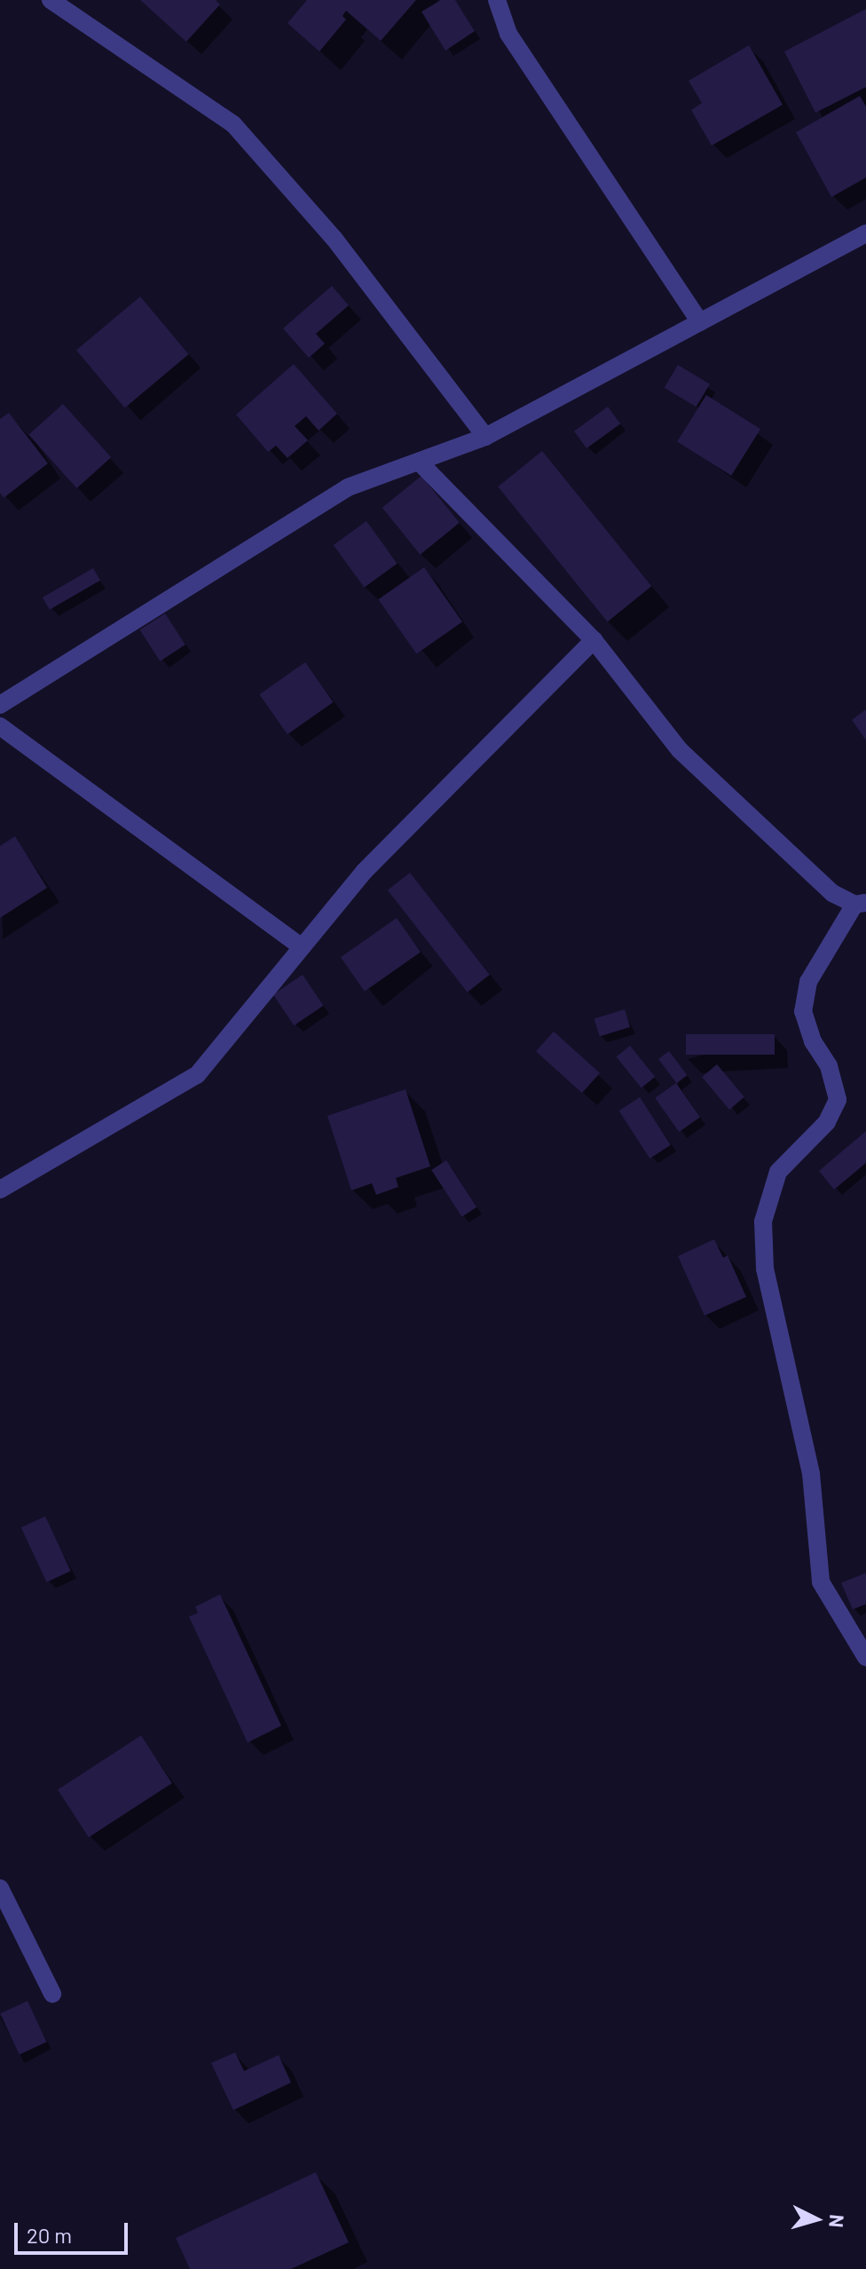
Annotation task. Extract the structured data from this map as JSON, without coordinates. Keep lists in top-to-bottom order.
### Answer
{
  "scale_bar": "20 m",
  "north": "right"
}
